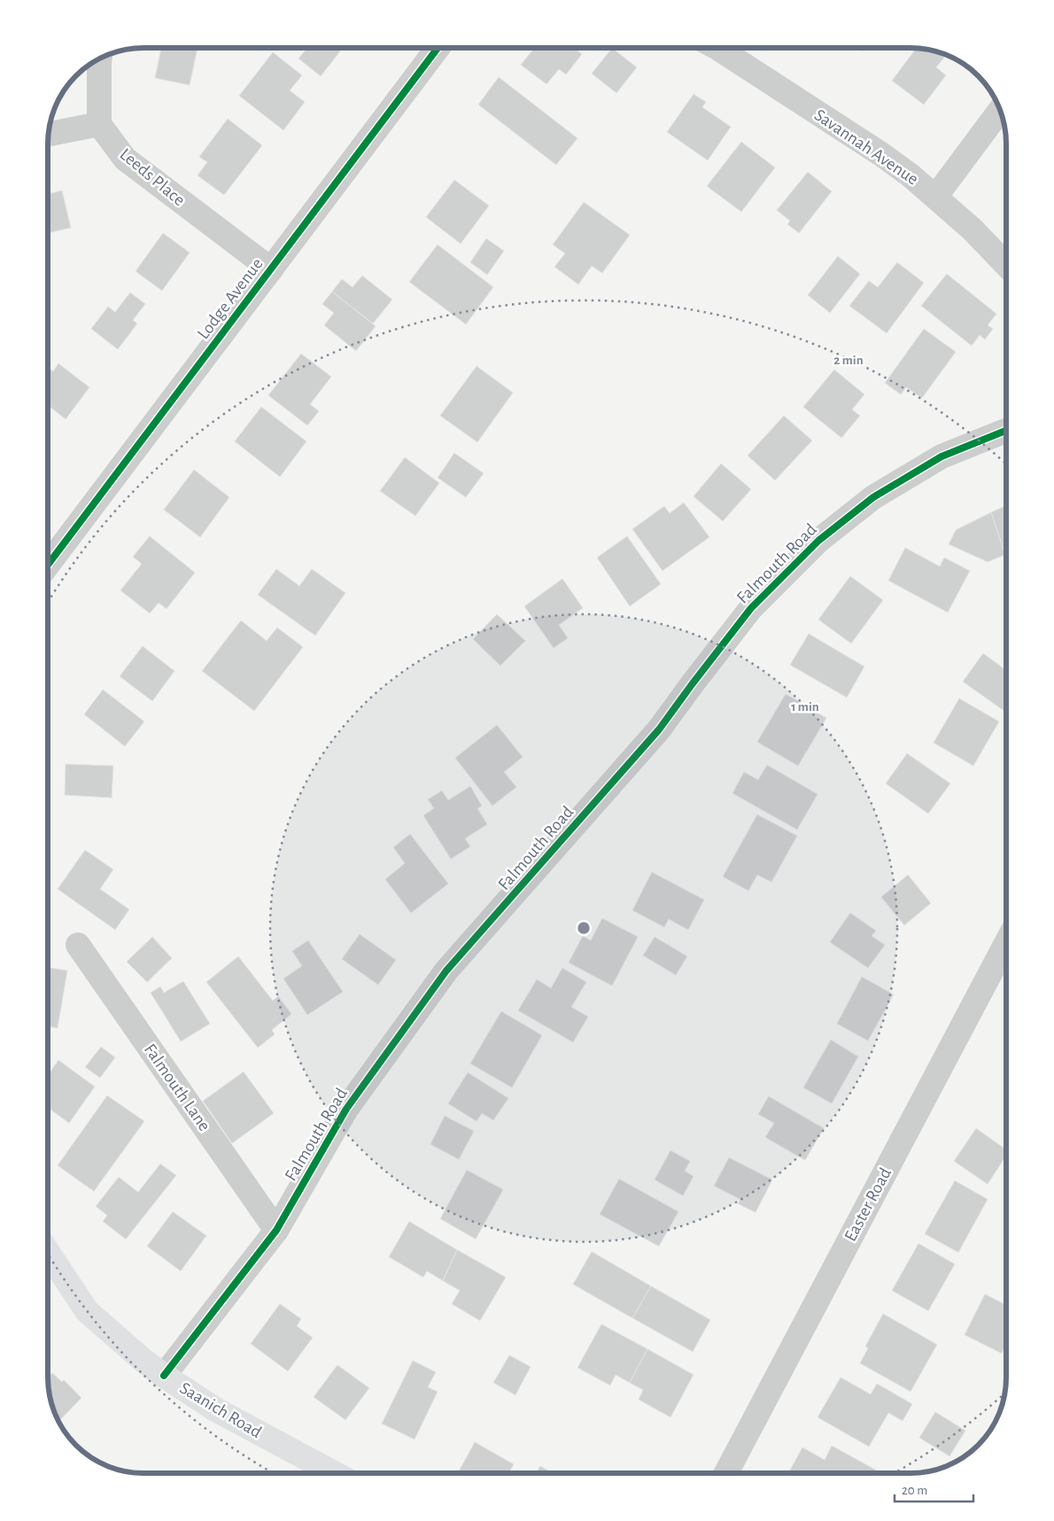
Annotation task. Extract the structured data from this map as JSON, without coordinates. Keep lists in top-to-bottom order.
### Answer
{
  "streets": {
    "main road": ["Saanich Road"],
    "street": [
      "Savannah Avenue",
      "Leeds Place",
      "Lodge Avenue",
      "Falmouth Road",
      "Falmouth Lane",
      "Easter Road"
    ]
  },
  "crossings": [
    ["Leeds Place", "Lodge Avenue"],
    ["Falmouth Road", "Falmouth Lane"],
    ["Falmouth Road", "Saanich Road"]
  ],
  "scale_bar": "20 m",
  "rings": ["2 min", "1 min"]
}
